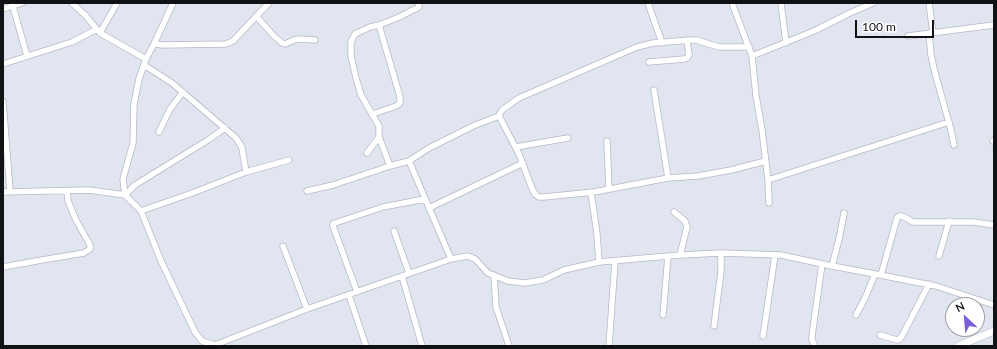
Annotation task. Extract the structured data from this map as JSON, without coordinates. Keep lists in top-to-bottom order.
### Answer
{
  "scale_bar": "100 m",
  "north": "top left"
}
